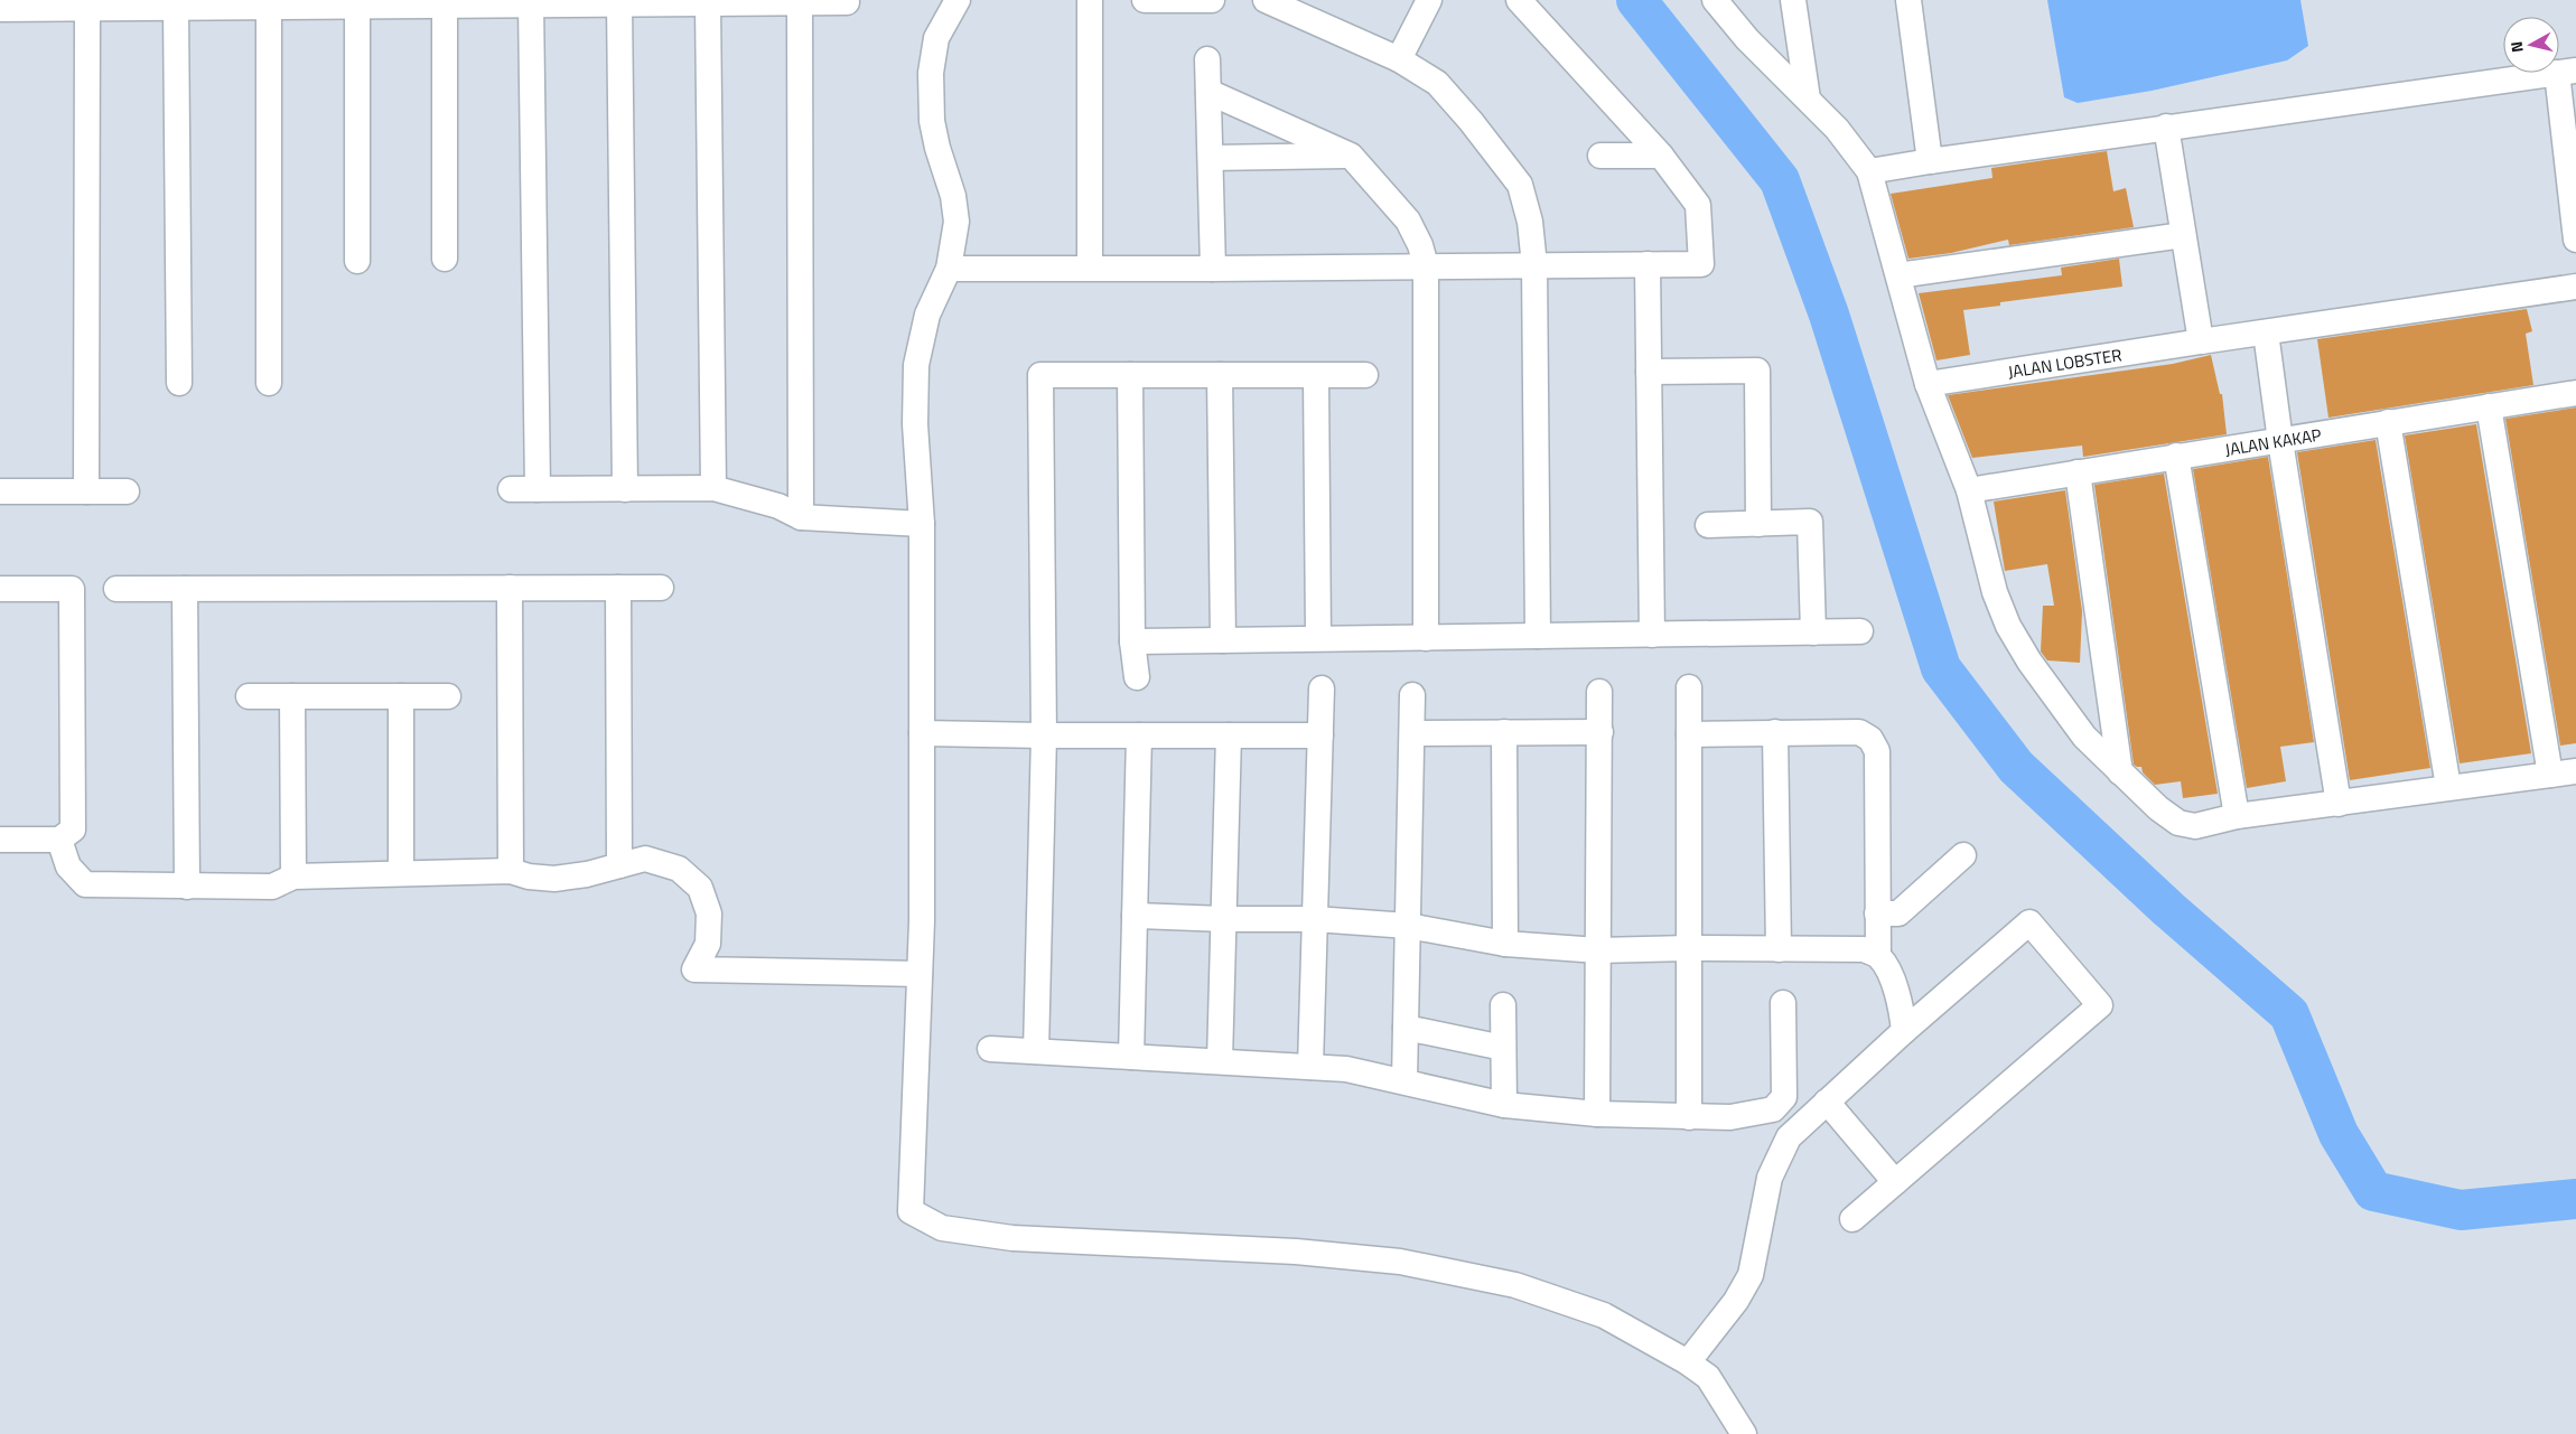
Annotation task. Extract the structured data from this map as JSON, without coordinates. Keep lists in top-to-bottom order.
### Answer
{
  "streets": {
    "street": ["JALAN LOBSTER", "JALAN KAKAP"]
  },
  "north": "left"
}
